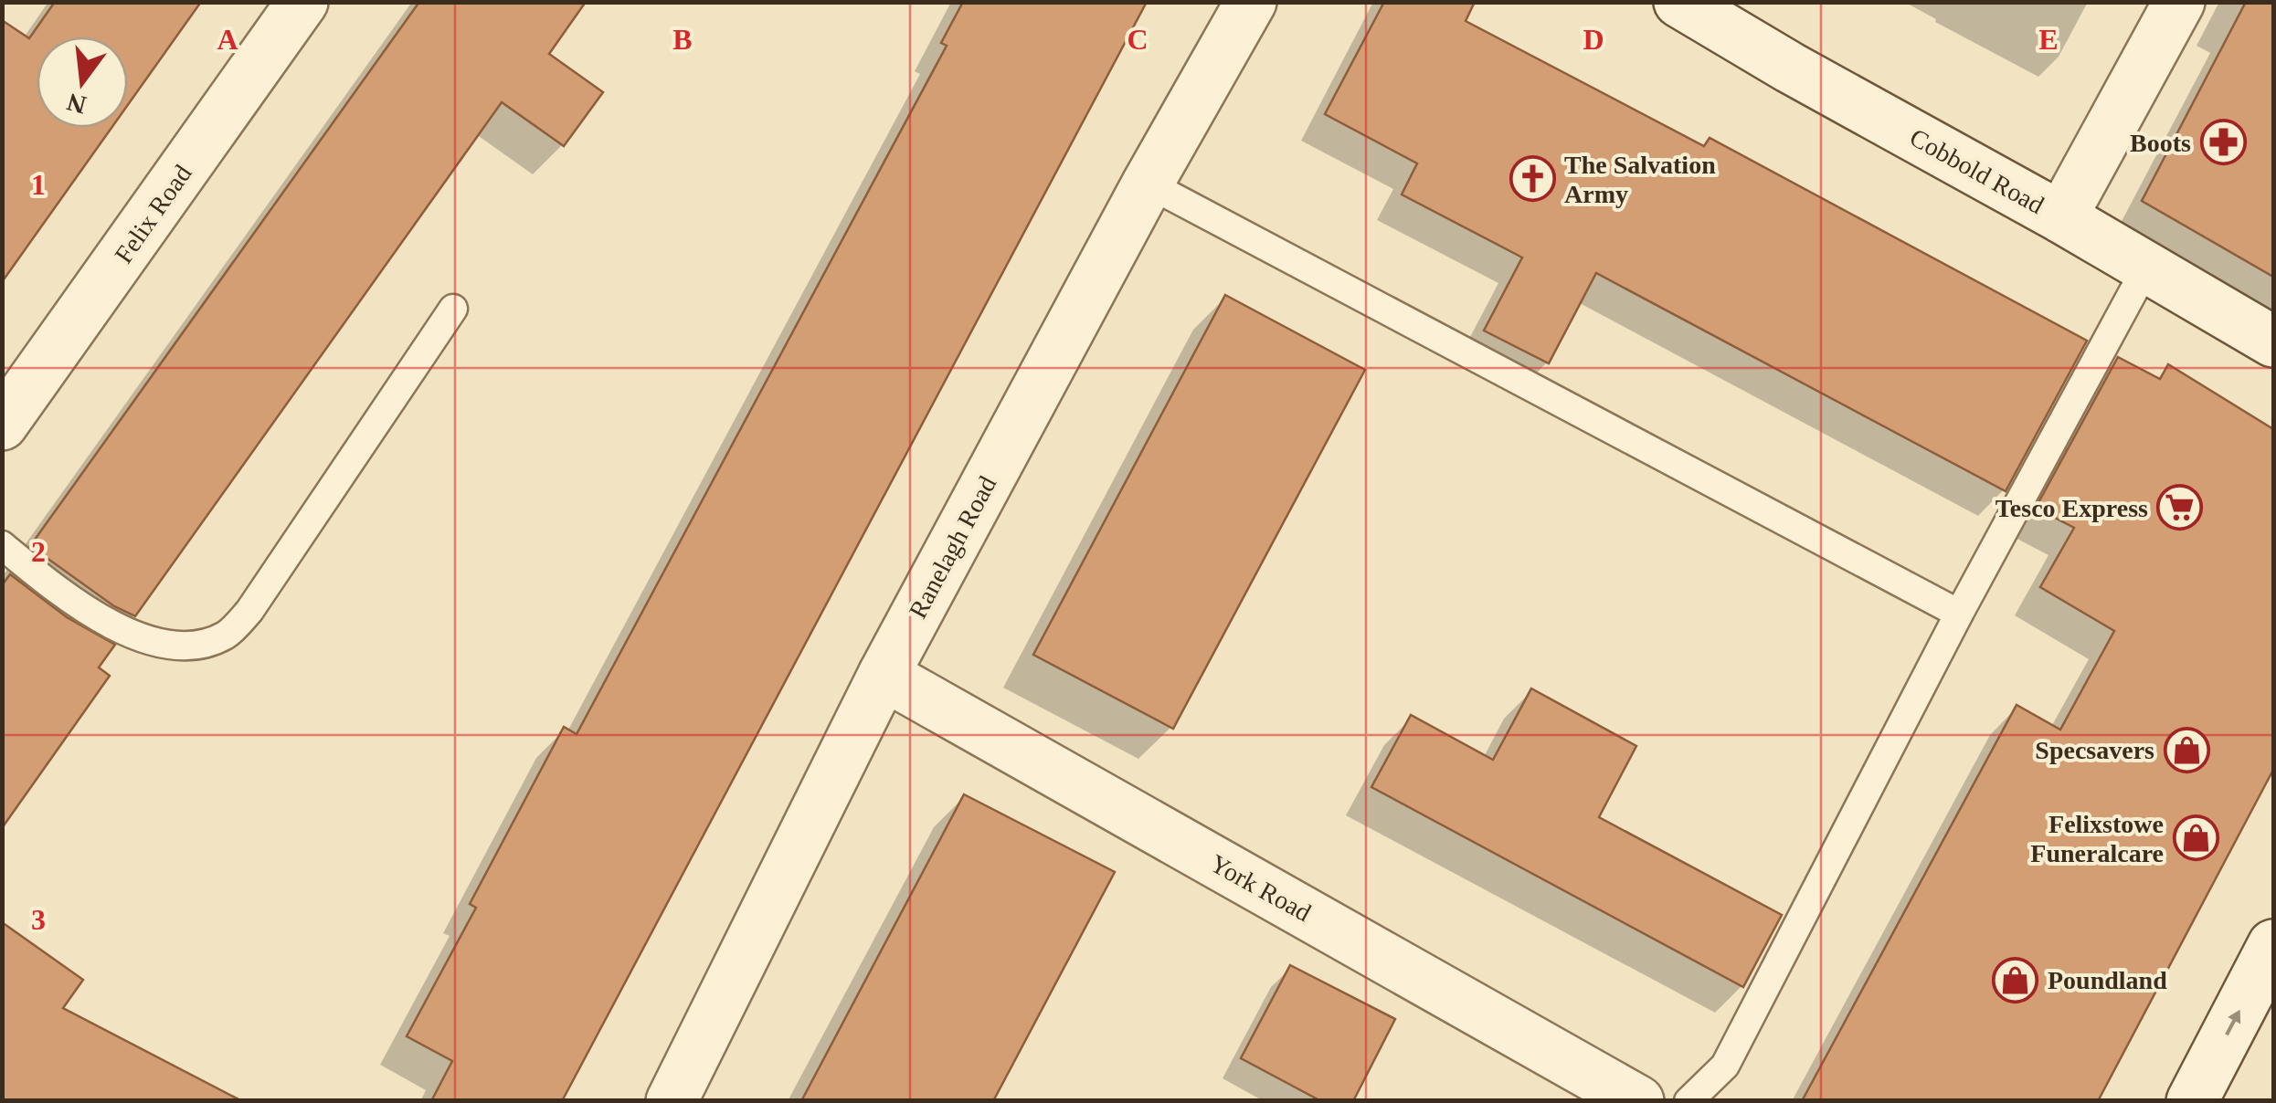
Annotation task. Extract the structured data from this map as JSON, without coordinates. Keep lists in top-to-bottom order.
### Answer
{
  "streets": {
    "street": [
      "Cobbold Road",
      "Felix Road",
      "Ranelagh Road",
      "York Road"
    ]
  },
  "crossings": [
    ["Ranelagh Road", "York Road"]
  ],
  "places": {
    "pharmacy": ["Boots"],
    "church": ["The Salvation Army"],
    "supermarket": ["Tesco Express"],
    "shop": ["Specsavers", "Felixstowe Funeralcare", "Poundland"]
  },
  "north": "bottom",
  "grid": {
    "columns": [
      "A",
      "B",
      "C",
      "D",
      "E"
    ],
    "rows": ["1", "2", "3"]
  }
}
